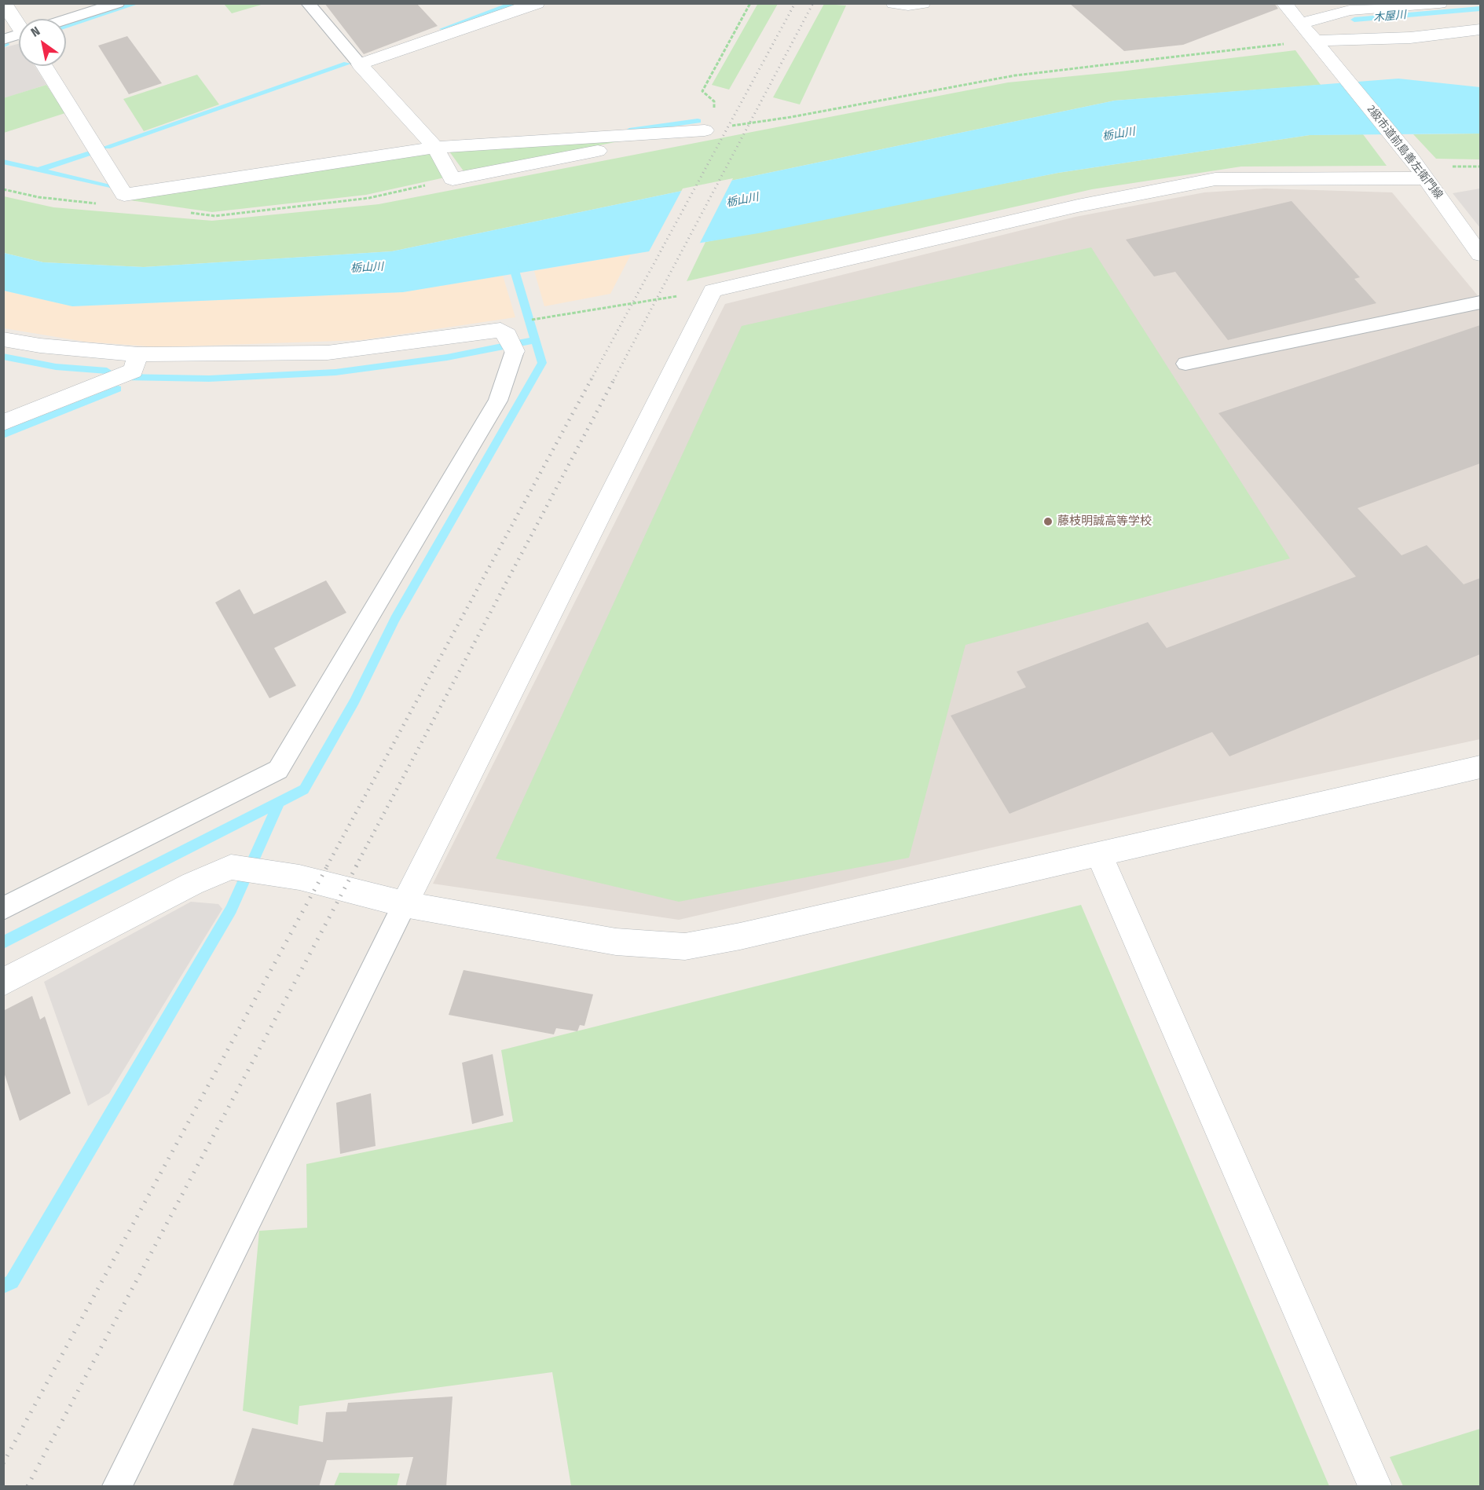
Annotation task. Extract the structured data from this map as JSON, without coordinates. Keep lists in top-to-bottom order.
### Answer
{
  "streets": {
    "street": ["2級市道前島善左衛門線"]
  },
  "water": ["木屋川", "栃山川"],
  "places": ["藤枝明誠高等学校"],
  "north": "top left"
}
